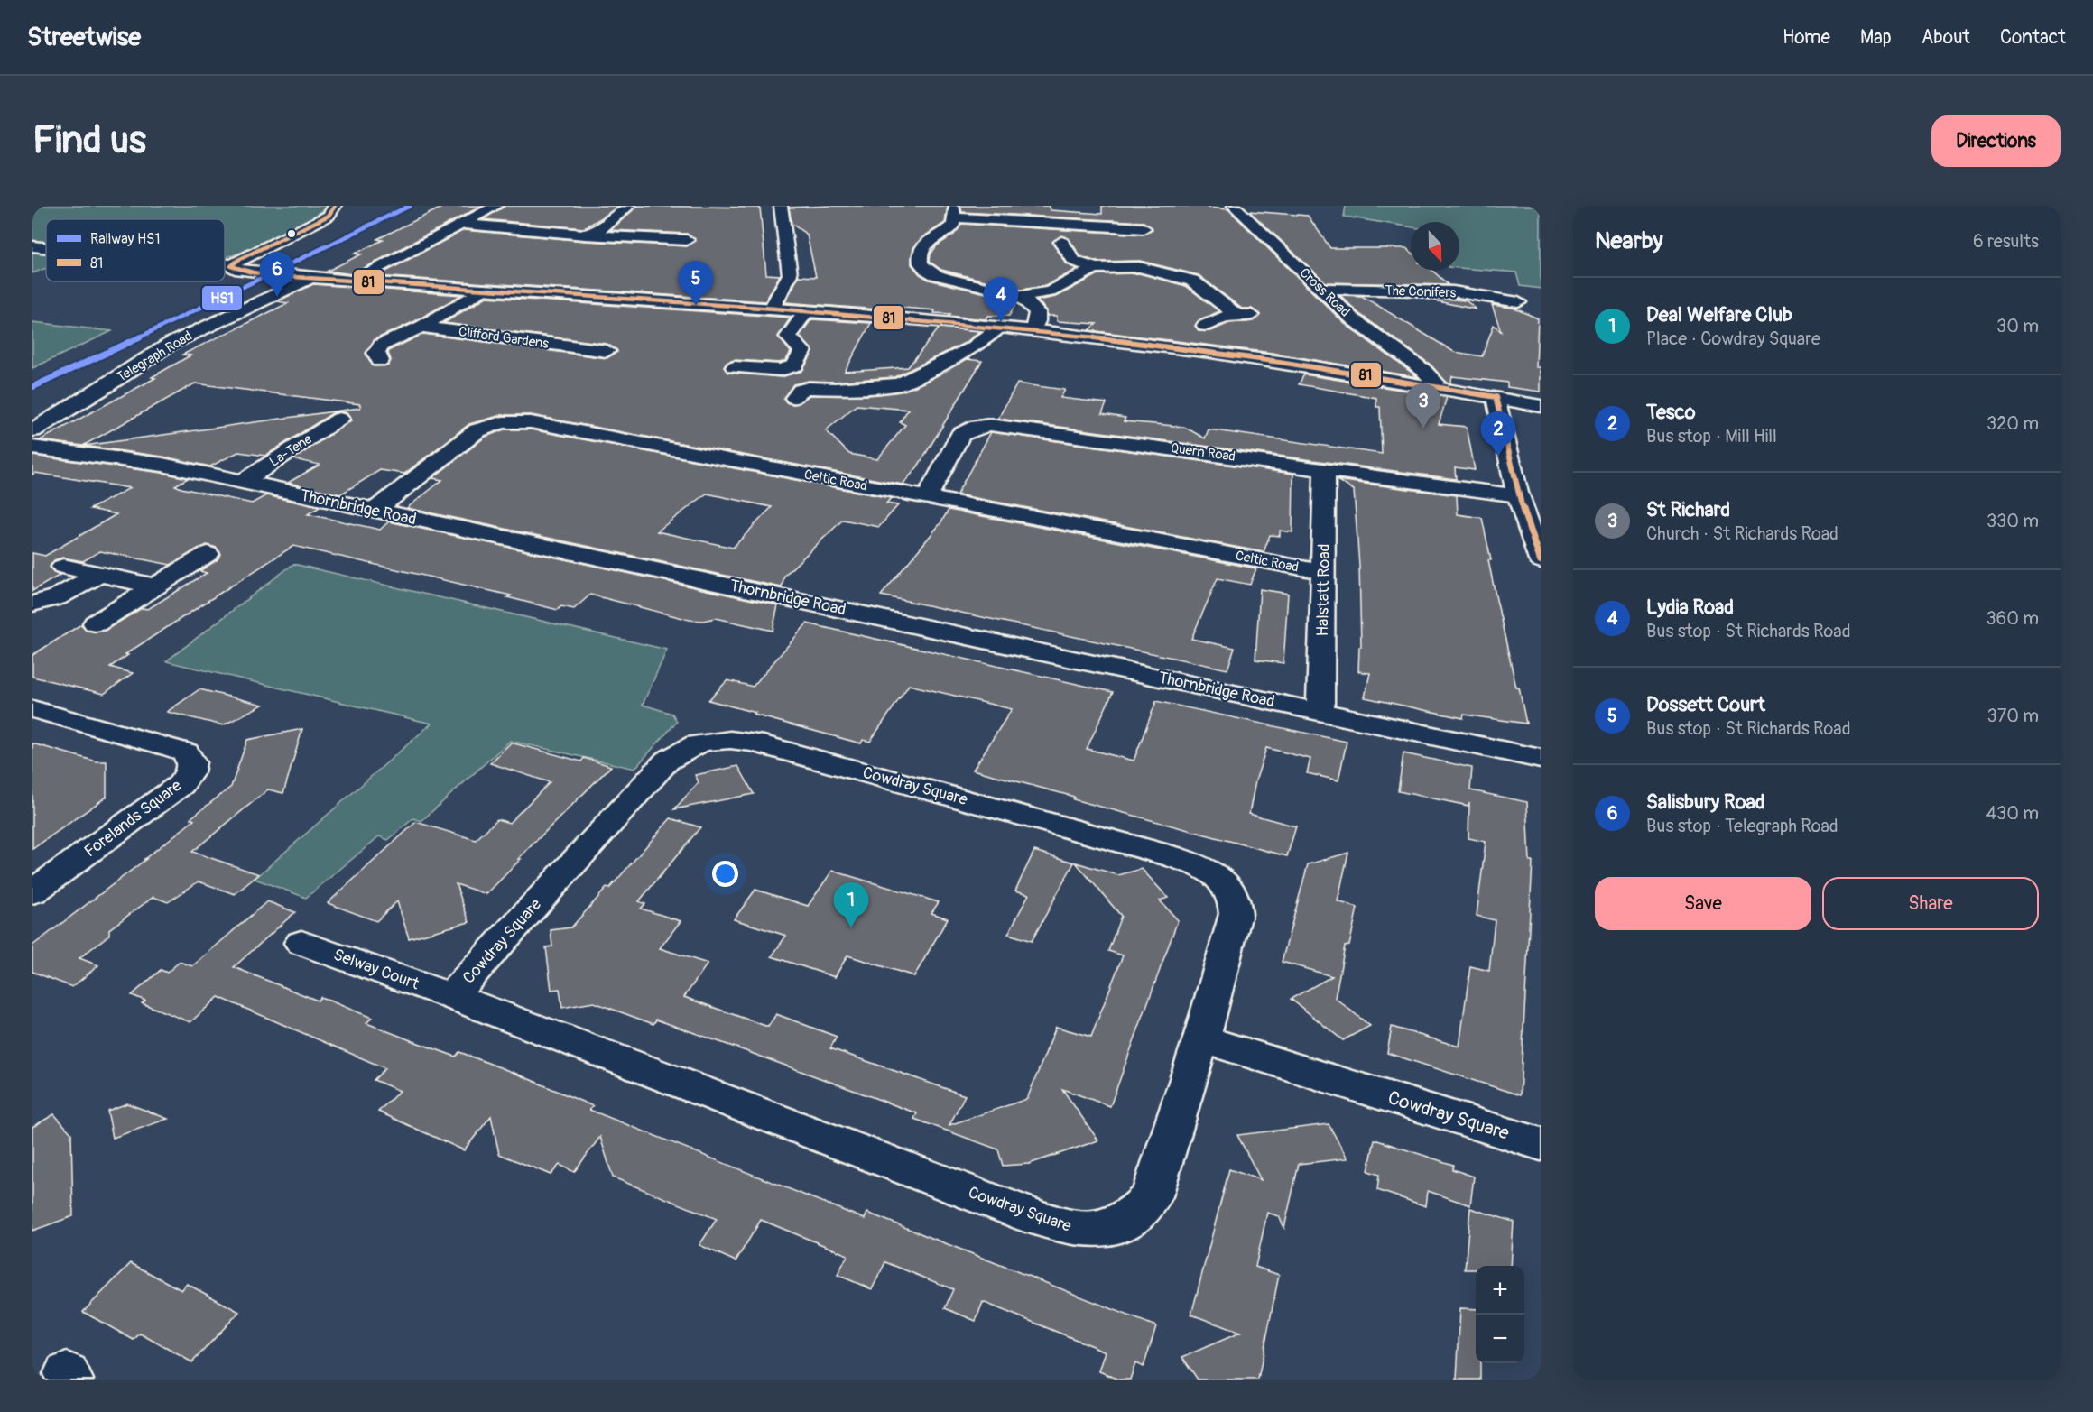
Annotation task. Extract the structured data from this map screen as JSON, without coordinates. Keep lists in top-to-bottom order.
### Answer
{
  "streets": {
    "street": [
      "The Conifers",
      "Cross Road",
      "Clifford Gardens",
      "Telegraph Road",
      "La-Tene",
      "Quern Road",
      "Celtic Road",
      "Thornbridge Road",
      "Halstatt Road",
      "Cowdray Square",
      "Forelands Square",
      "Selway Court"
    ]
  },
  "crossings": [
    ["The Conifers", "Cross Road"],
    ["La-Tene", "Thornbridge Road"],
    ["Quern Road", "Celtic Road"],
    ["Quern Road", "Halstatt Road"],
    ["Celtic Road", "Thornbridge Road"],
    ["Celtic Road", "Halstatt Road"],
    ["Thornbridge Road", "Halstatt Road"],
    ["Cowdray Square", "Selway Court"]
  ],
  "lines": ["rail line HS1", "transit line 81"],
  "legend": ["Railway HS1", "81"],
  "north": "bottom",
  "page": {
    "header": "Streetwise",
    "nav": [
      "Home",
      "Map",
      "About",
      "Contact"
    ],
    "buttons": [
      "Directions",
      ["Save", "Share"]
    ],
    "title": "Find us",
    "heading": ["Nearby", "6 results"],
    "pins": [
      "6",
      "5",
      "4",
      "3",
      "2",
      "1"
    ],
    "list": [
      {
        "mark": "1",
        "name": "Deal Welfare Club",
        "note": "Place · Cowdray Square",
        "value": "30 m"
      },
      {
        "mark": "2",
        "name": "Tesco",
        "note": "Bus stop · Mill Hill",
        "value": "320 m"
      },
      {
        "mark": "3",
        "name": "St Richard",
        "note": "Church · St Richards Road",
        "value": "330 m"
      },
      {
        "mark": "4",
        "name": "Lydia Road",
        "note": "Bus stop · St Richards Road",
        "value": "360 m"
      },
      {
        "mark": "5",
        "name": "Dossett Court",
        "note": "Bus stop · St Richards Road",
        "value": "370 m"
      },
      {
        "mark": "6",
        "name": "Salisbury Road",
        "note": "Bus stop · Telegraph Road",
        "value": "430 m"
      }
    ],
    "map_buttons": ["+", "−"]
  }
}
